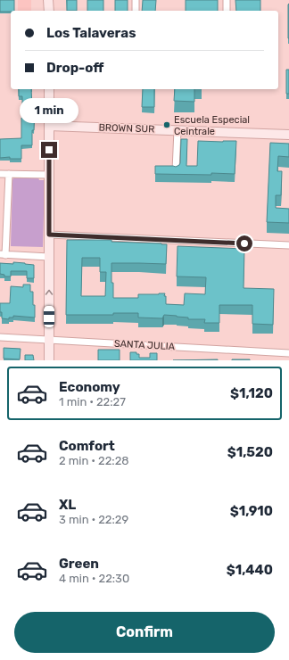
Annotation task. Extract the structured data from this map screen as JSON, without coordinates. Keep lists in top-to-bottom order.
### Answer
{
  "streets": {
    "main road": ["BROWN SUR"],
    "street": ["SANTA JULIA"]
  },
  "places": ["Escuela Especial Ceintrale"],
  "page": {
    "banner": ["Los Talaveras", "Drop-off"],
    "bubble": "1 min",
    "list": [
      {
        "name": "Economy",
        "note": "1 min · 22:27",
        "value": "$1,120"
      },
      {
        "name": "Comfort",
        "note": "2 min · 22:28",
        "value": "$1,520"
      },
      {
        "name": "XL",
        "note": "3 min · 22:29",
        "value": "$1,910"
      },
      {
        "name": "Green",
        "note": "4 min · 22:30",
        "value": "$1,440"
      }
    ],
    "buttons": "Confirm"
  }
}
